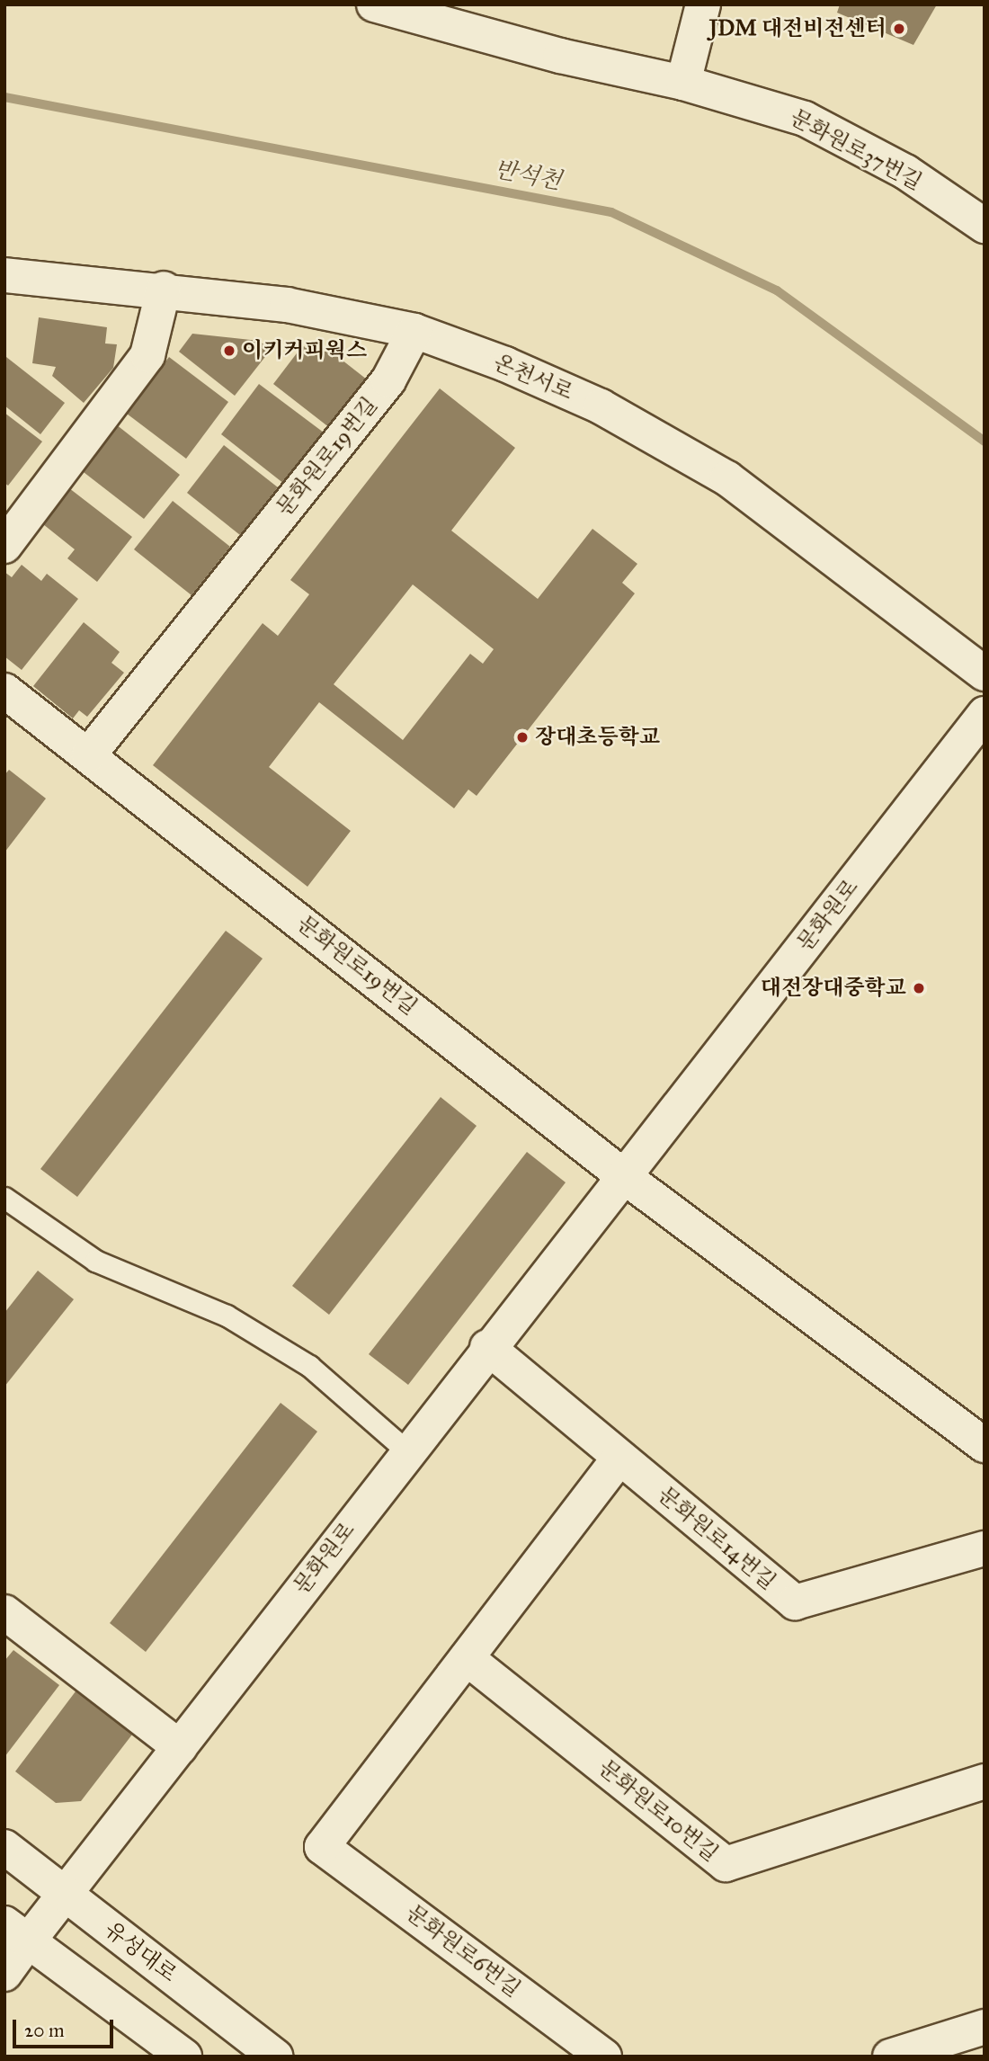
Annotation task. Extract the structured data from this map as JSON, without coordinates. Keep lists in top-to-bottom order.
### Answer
{
  "streets": {
    "street": [
      "문화원로37번길",
      "온천서로",
      "문화원로19번길",
      "문화원로",
      "문화원로14번길",
      "문화원로10번길",
      "문화원로6번길",
      "유성대로"
    ]
  },
  "crossings": [
    ["온천서로", "문화원로19번길"],
    ["문화원로19번길", "문화원로"],
    ["문화원로", "문화원로14번길"],
    ["문화원로", "유성대로"],
    ["문화원로10번길", "문화원로6번길"]
  ],
  "water": ["반석천"],
  "places": [
    "JDM 대전비전센터",
    "이키커피웍스",
    "장대초등학교",
    "대전장대중학교"
  ],
  "scale_bar": "20 m"
}
